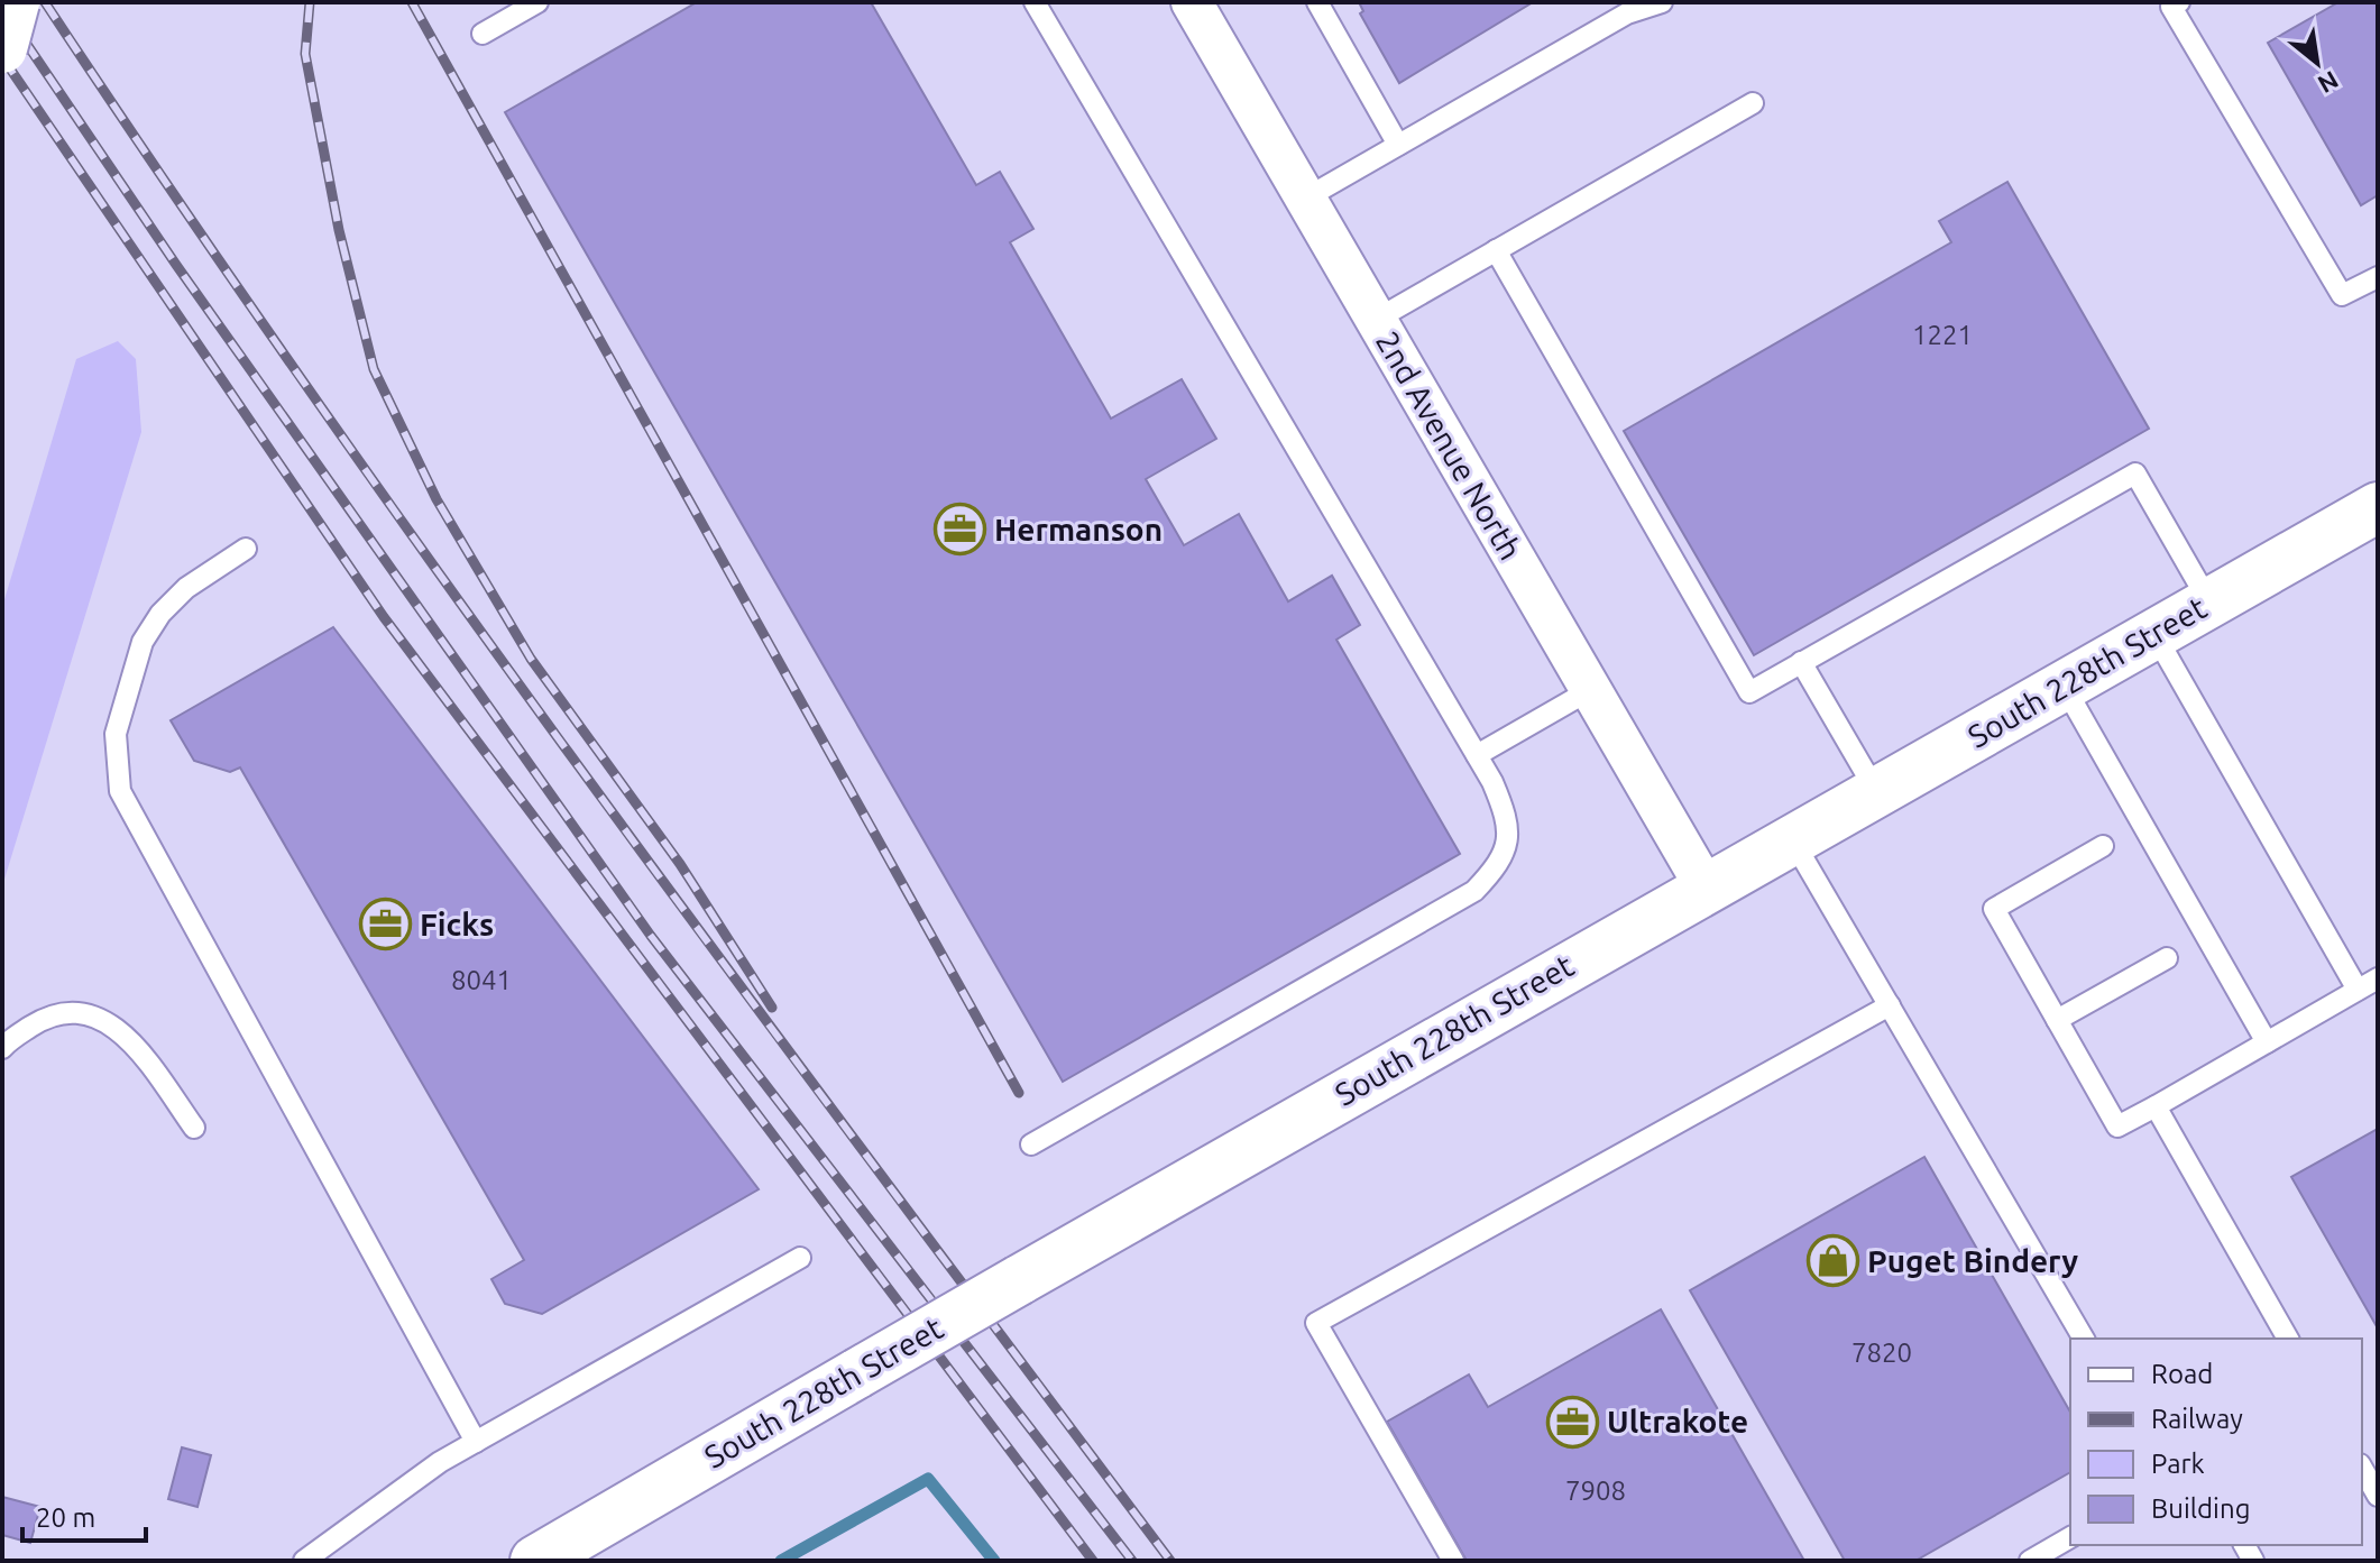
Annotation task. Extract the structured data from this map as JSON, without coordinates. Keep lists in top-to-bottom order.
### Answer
{
  "streets": {
    "main road": ["South 228th Street"],
    "street": ["2nd Avenue North"]
  },
  "crossings": [
    ["2nd Avenue North", "South 228th Street"]
  ],
  "places": {
    "office": ["Hermanson", "Ficks", "Ultrakote"],
    "shop": ["Puget Bindery"]
  },
  "house_numbers": [
    "1221",
    "8041",
    "7820",
    "7908"
  ],
  "legend": [
    "Road",
    "Railway",
    "Park",
    "Building"
  ],
  "scale_bar": "20 m",
  "north": "bottom right"
}
